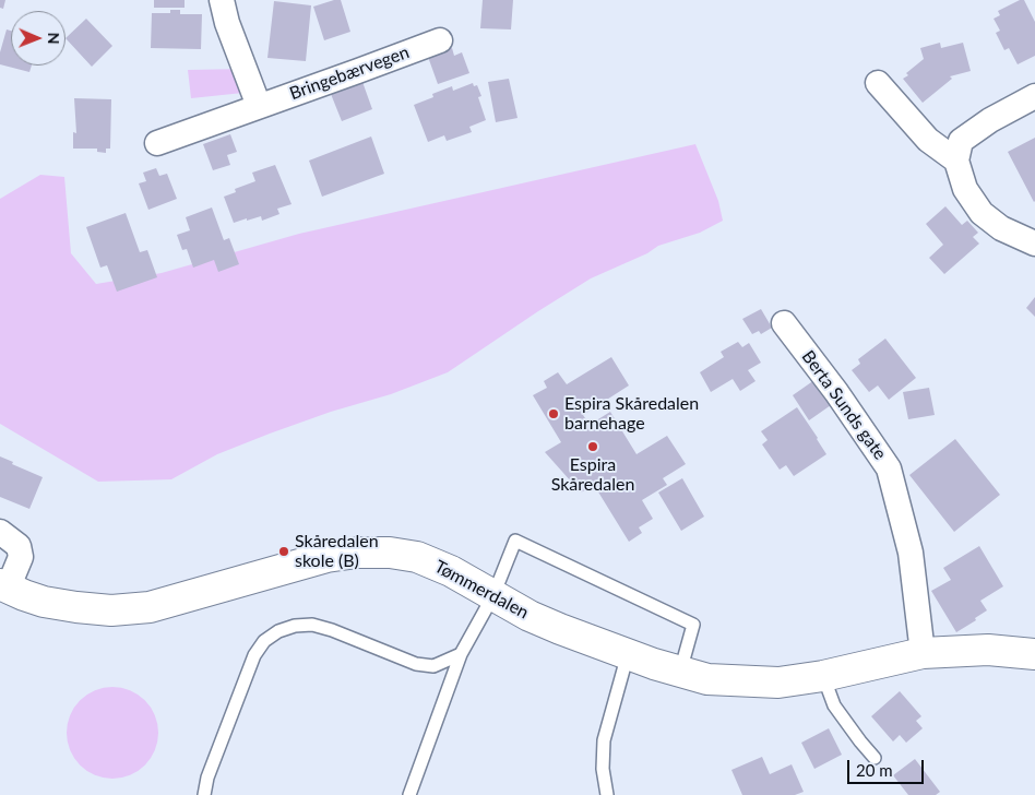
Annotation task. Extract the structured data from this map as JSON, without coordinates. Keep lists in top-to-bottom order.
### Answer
{
  "streets": {
    "street": ["Bringebærvegen", "Berta Sunds gate", "Tømmerdalen"]
  },
  "crossings": [
    ["Berta Sunds gate", "Tømmerdalen"]
  ],
  "places": ["Espira Skåredalen barnehage", "Espira Skåredalen", "Skåredalen skole (B)"],
  "scale_bar": "20 m",
  "north": "right"
}
